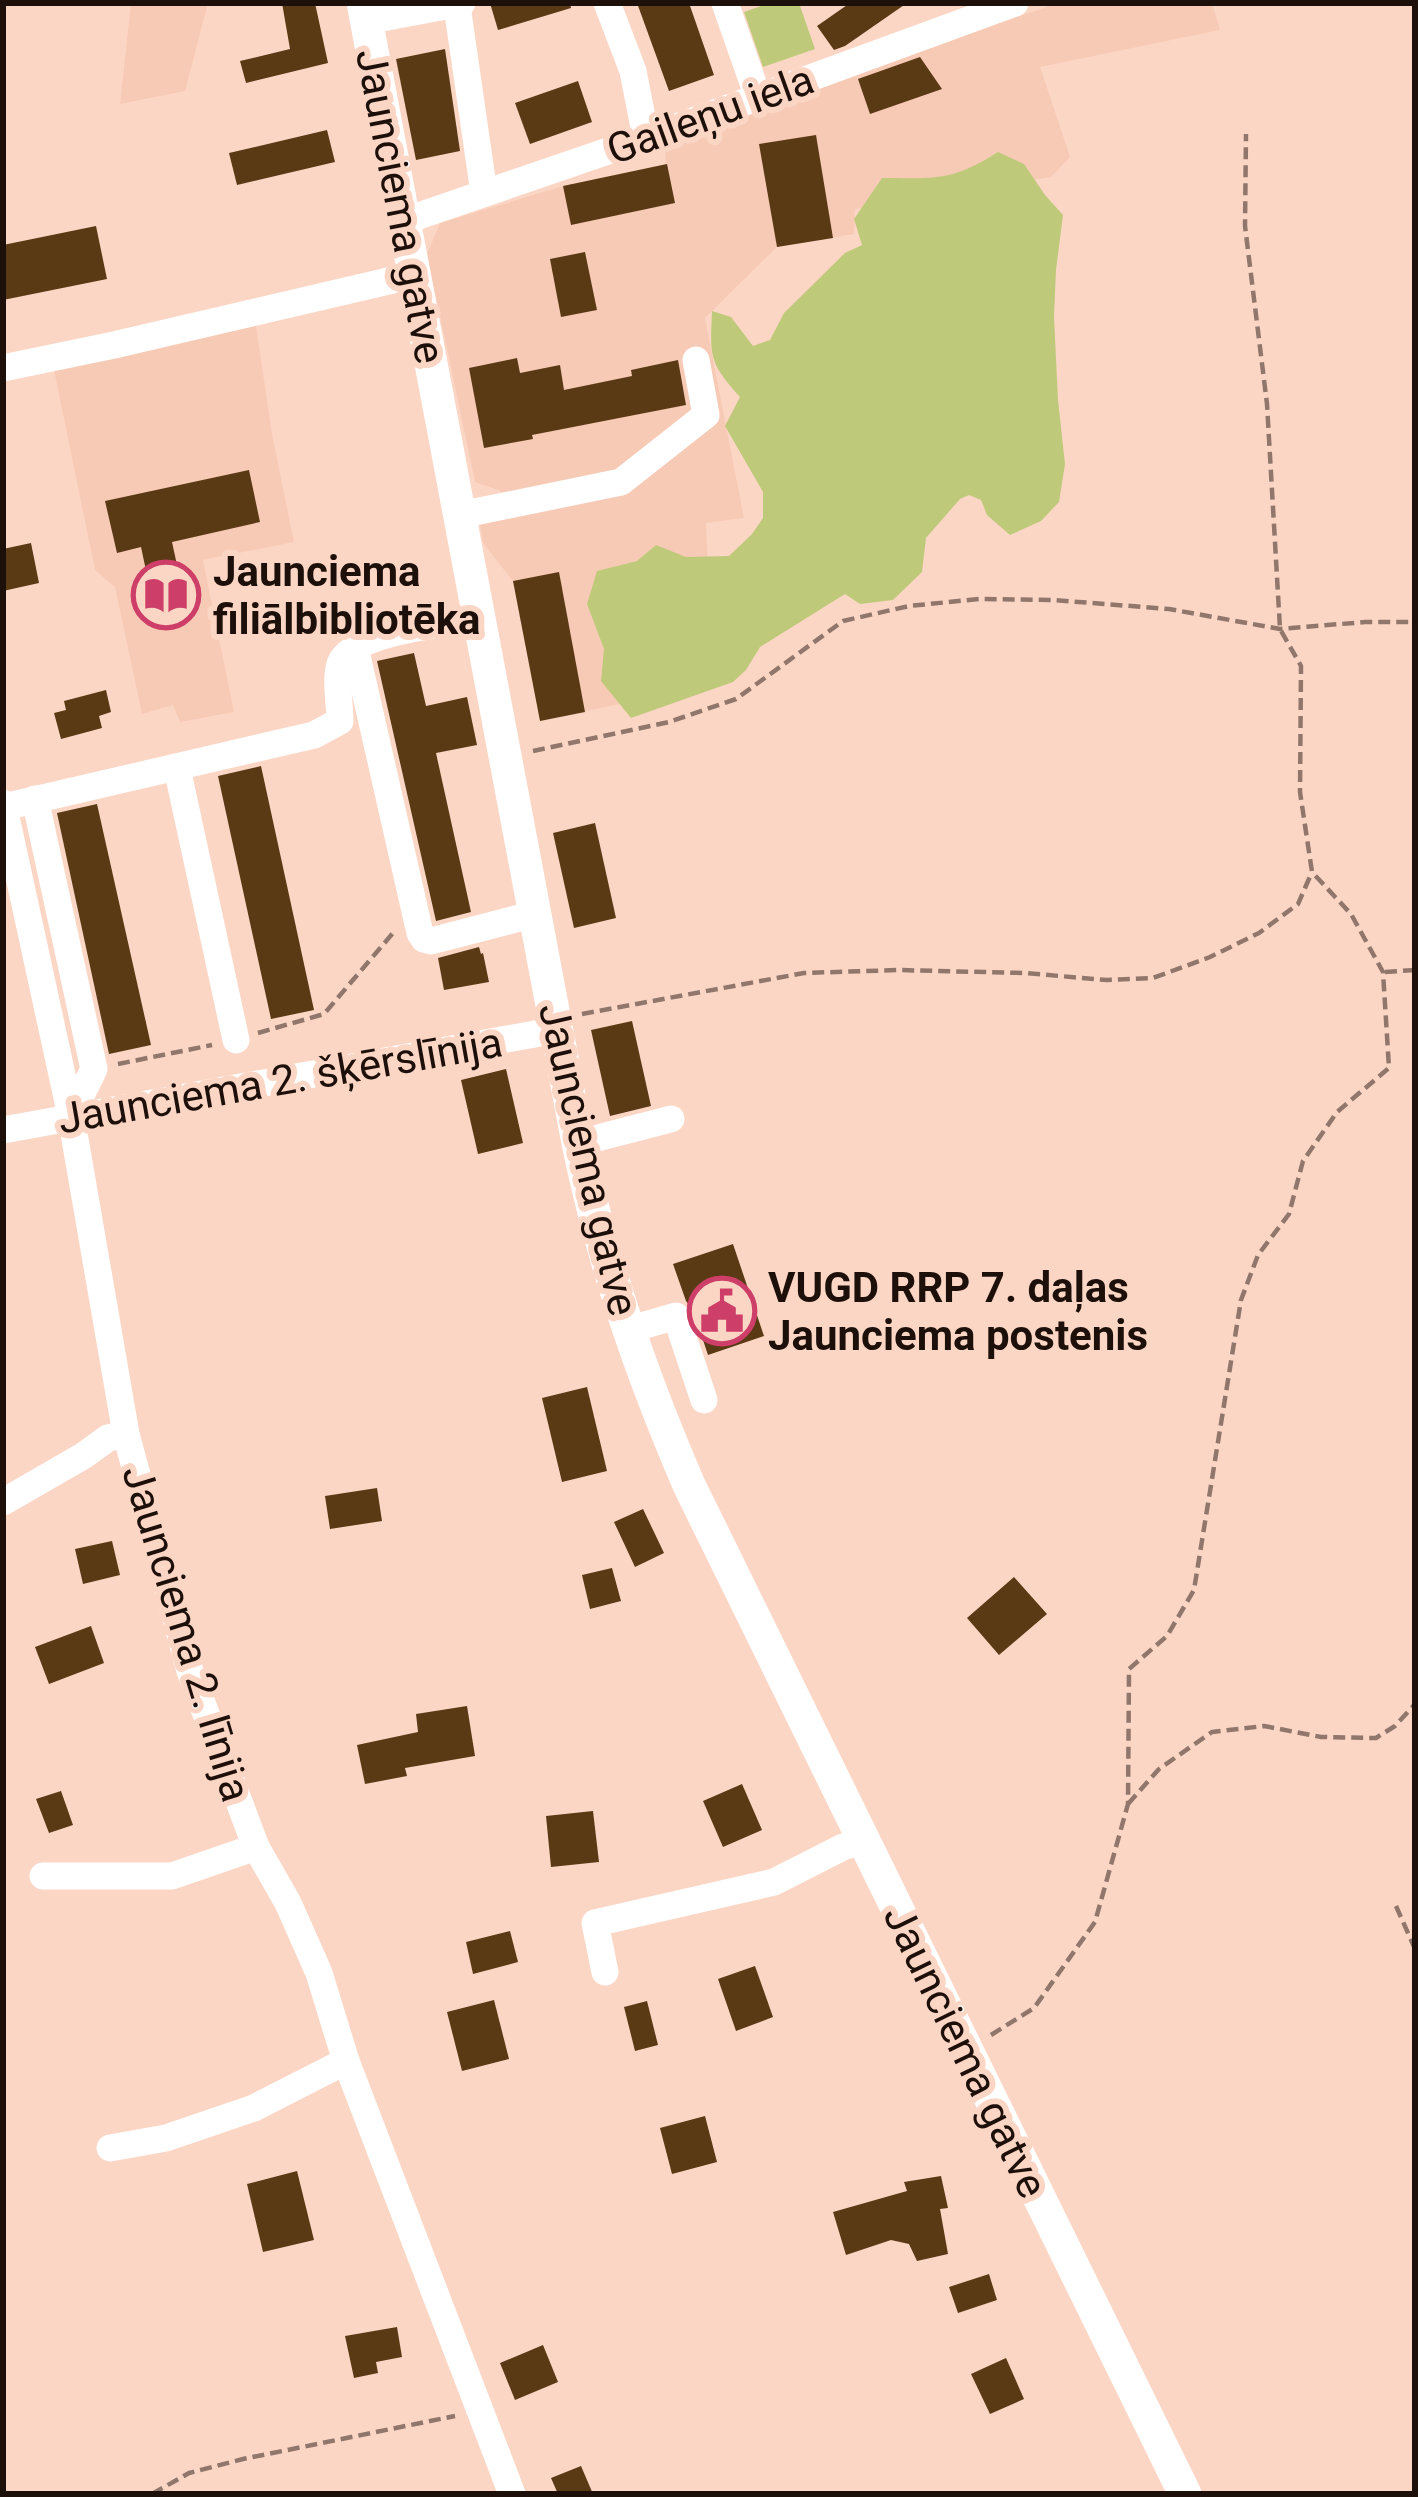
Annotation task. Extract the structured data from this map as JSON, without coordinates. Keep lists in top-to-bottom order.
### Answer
{
  "streets": {
    "main road": ["Jaunciema gatve"],
    "street": ["Gaileņu iela", "Jaunciema 2. šķērslīnija", "Jaunciema 2. līnija"]
  },
  "crossings": [
    ["Gaileņu iela", "Jaunciema gatve"],
    ["Jaunciema gatve", "Jaunciema 2. šķērslīnija"],
    ["Jaunciema 2. šķērslīnija", "Jaunciema 2. līnija"]
  ],
  "places": {
    "library": ["Jaunciema filiālbibliotēka"],
    "public building": ["VUGD RRP 7. daļas Jaunciema postenis"]
  }
}
